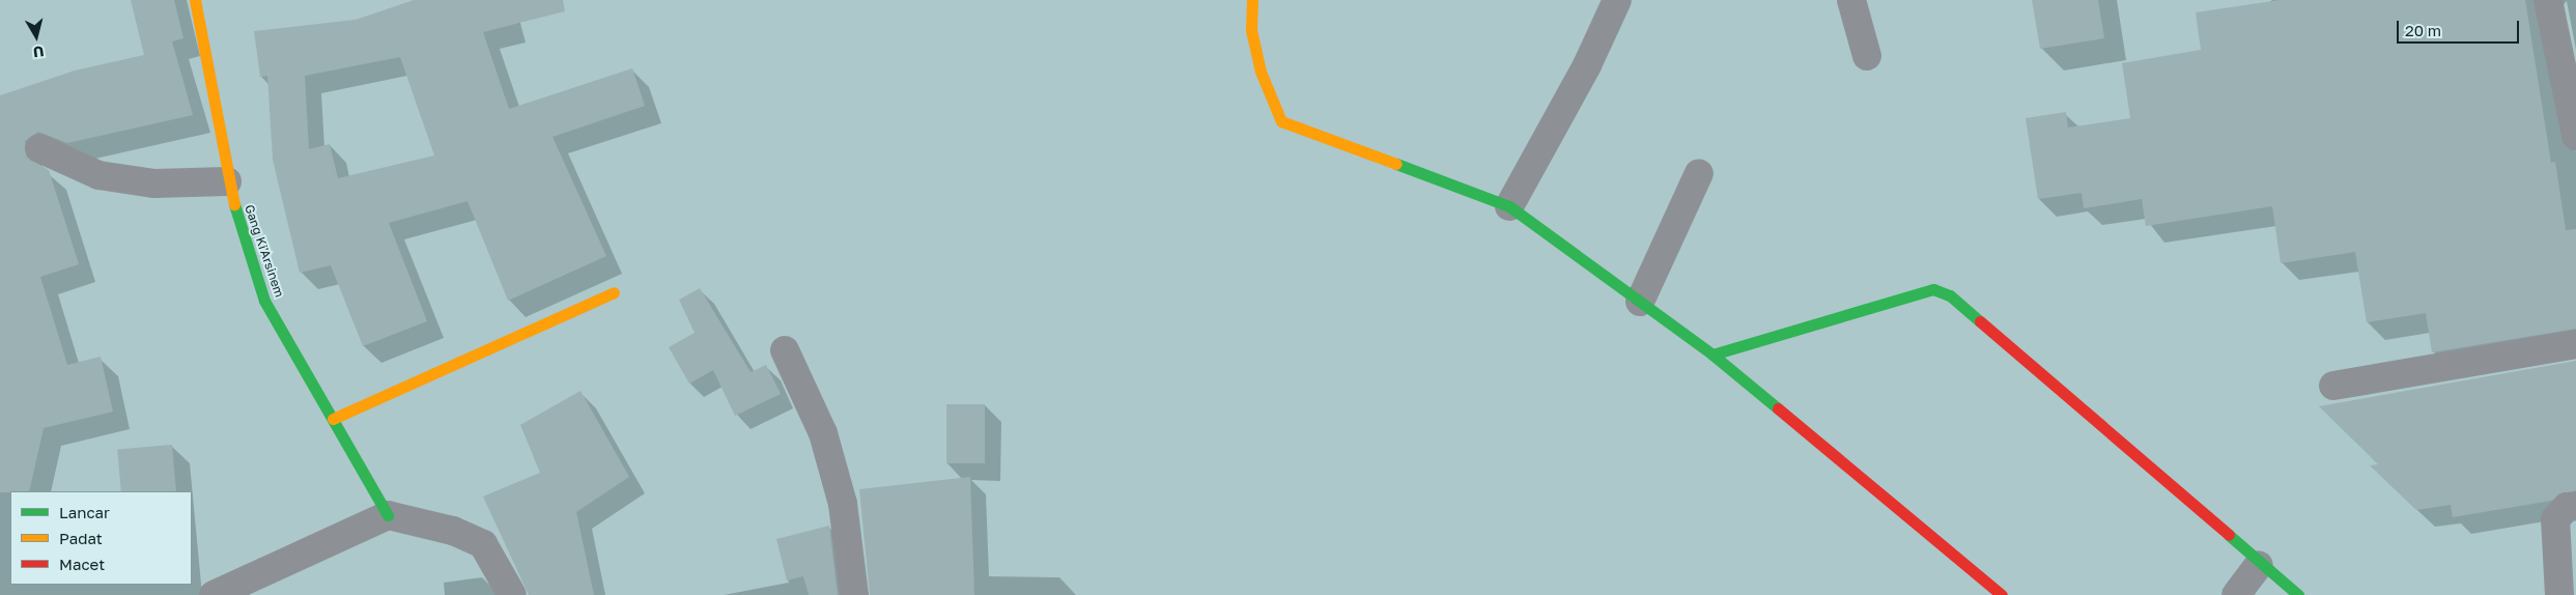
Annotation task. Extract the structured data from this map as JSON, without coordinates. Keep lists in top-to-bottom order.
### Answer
{
  "streets": {
    "street": ["Gang Ki'Arsinem"]
  },
  "legend": ["Lancar", "Padat", "Macet"],
  "scale_bar": "20 m",
  "north": "bottom"
}
